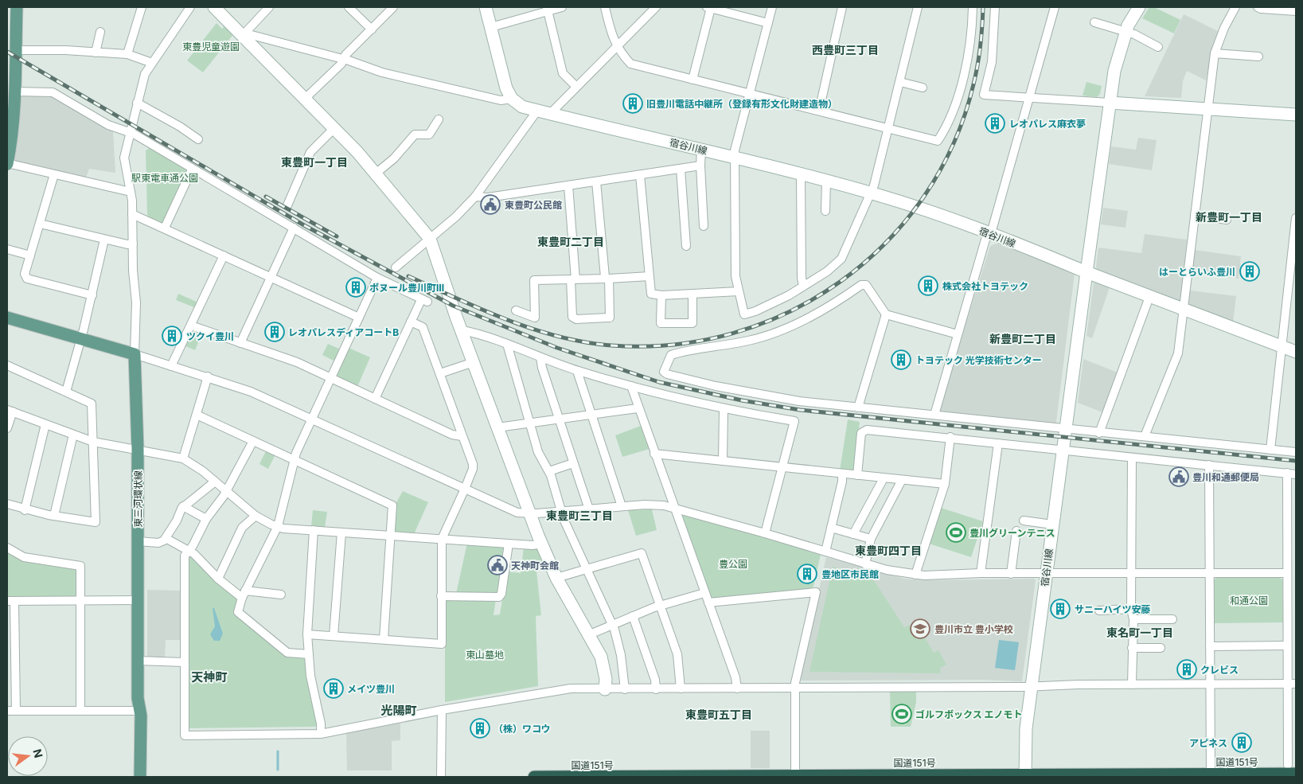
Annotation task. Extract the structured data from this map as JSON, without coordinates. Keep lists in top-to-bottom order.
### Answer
{
  "streets": {
    "highway": ["国道151号"],
    "main road": ["東三河環状線"],
    "street": ["宿谷川線"]
  },
  "crossings": [
    ["宿谷川線", "国道151号"]
  ],
  "districts": [
    "西豊町三丁目",
    "東豊町一丁目",
    "新豊町一丁目",
    "東豊町二丁目",
    "新豊町二丁目",
    "東豊町三丁目",
    "東豊町四丁目",
    "東名町一丁目",
    "天神町",
    "光陽町",
    "東豊町五丁目"
  ],
  "parks": [
    "東豊児童遊園",
    "駅東電車通公園",
    "豊公園",
    "和通公園",
    "東山墓地"
  ],
  "places": {
    "building": [
      "旧豊川電話中継所（登録有形文化財建造物）",
      "レオパレス麻衣夢",
      "はーとらいふ豊川",
      "株式会社トヨテック",
      "ボヌール豊川町Ⅲ",
      "レオパレスディアコートB",
      "ツクイ豊川",
      "トヨテック 光学技術センター",
      "豊地区市民館",
      "サニーハイツ安藤",
      "クレビス",
      "メイツ豊川",
      "（株）ワコウ",
      "アピネス"
    ],
    "public building": ["東豊町公民館", "豊川和通郵便局", "天神町会館"],
    "sports": ["豊川グリーンテニス", "ゴルフボックス エノモト"],
    "school or university": ["豊川市立 豊小学校"]
  },
  "north": "right"
}
